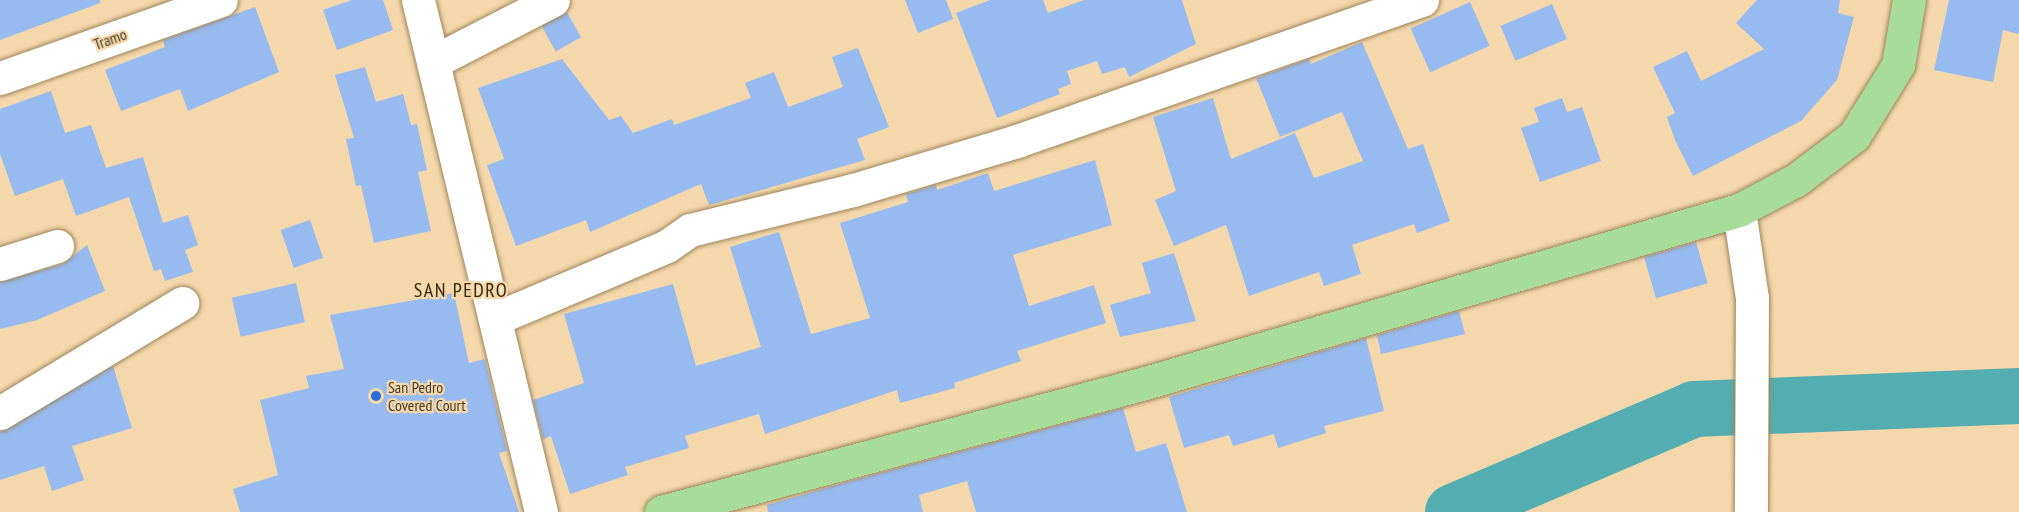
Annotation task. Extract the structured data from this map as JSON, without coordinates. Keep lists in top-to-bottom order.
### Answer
{
  "streets": {
    "street": ["Tramo"]
  },
  "districts": ["SAN PEDRO"],
  "places": ["San Pedro Covered Court"]
}
